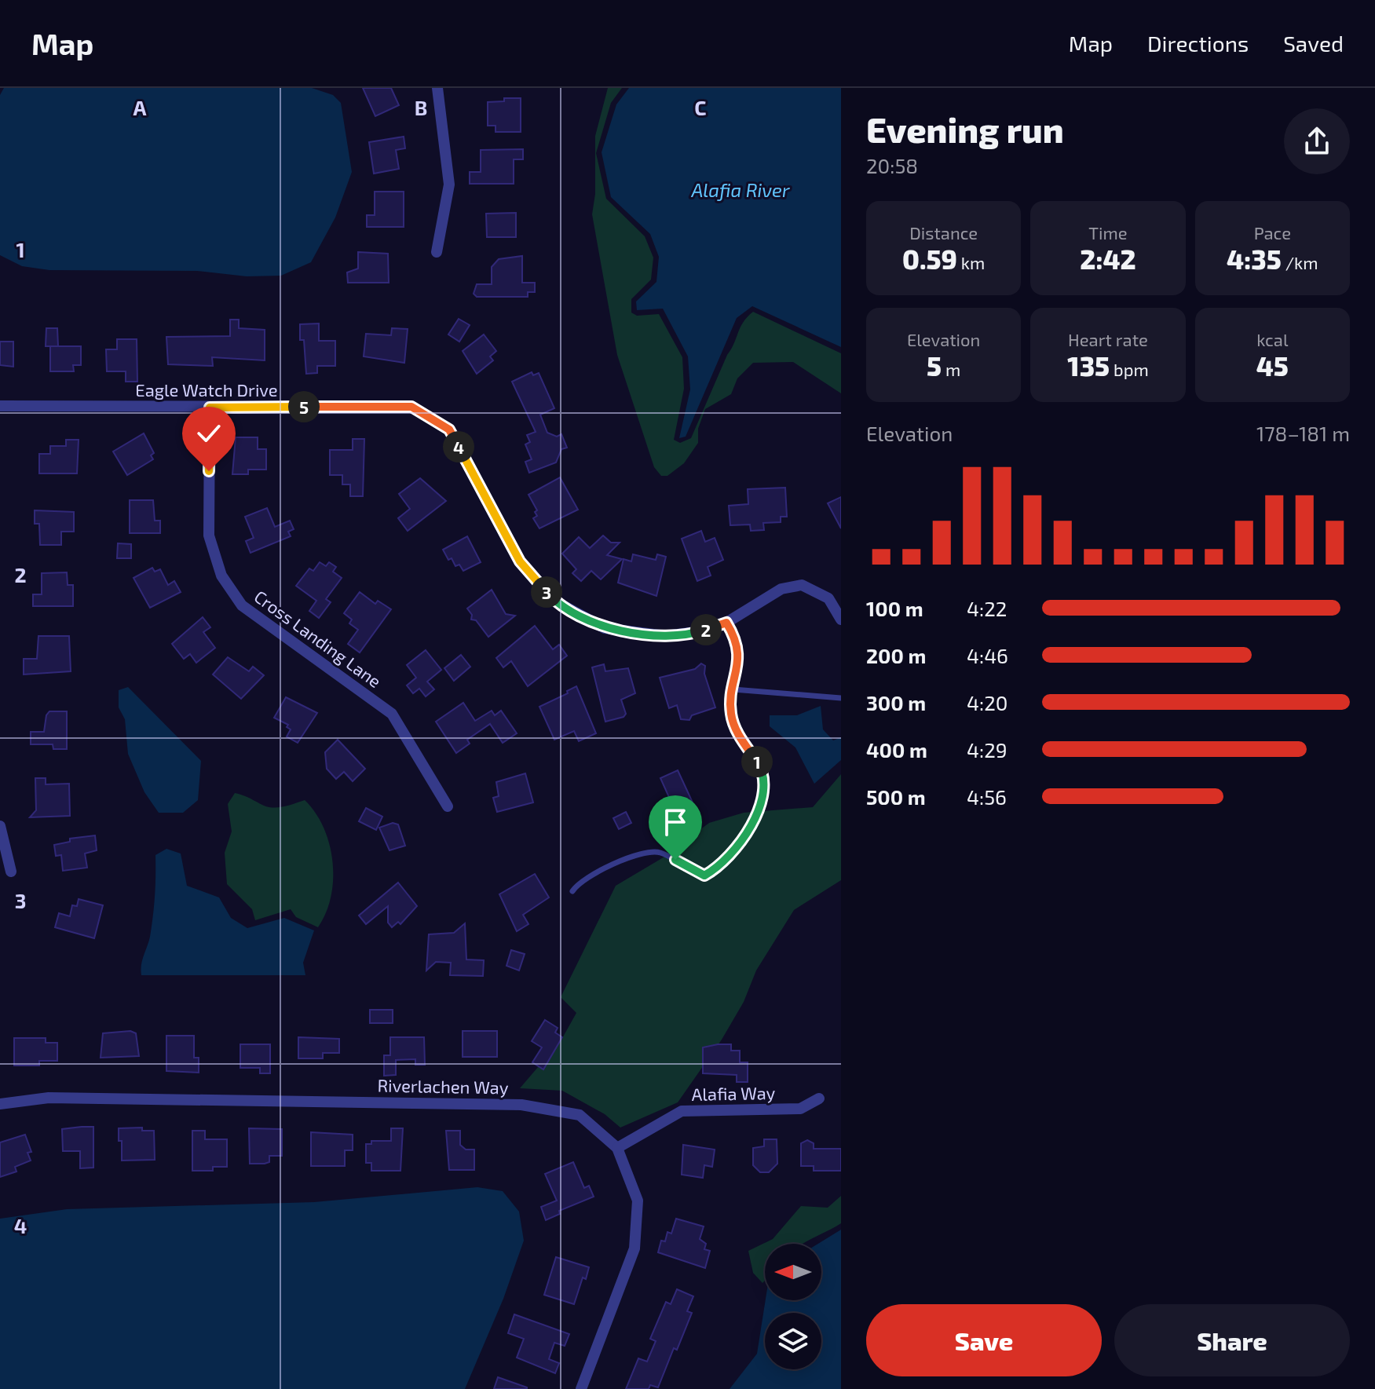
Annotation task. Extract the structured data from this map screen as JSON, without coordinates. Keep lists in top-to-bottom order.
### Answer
{
  "streets": {
    "street": [
      "Eagle Watch Drive",
      "Cross Landing Lane",
      "Riverlachen Way",
      "Alafia Way"
    ]
  },
  "crossings": [
    ["Eagle Watch Drive", "Cross Landing Lane"],
    ["Riverlachen Way", "Alafia Way"]
  ],
  "water": ["Alafia River"],
  "north": "left",
  "page": {
    "header": "Map",
    "nav": ["Map", "Directions", "Saved"],
    "heading": ["Evening run", "20:58"],
    "stats": [
      ["Distance", "0.59 km"],
      ["Time", "2:42"],
      ["Pace", "4:35 /km"],
      ["Elevation", "5 m"],
      ["Heart rate", "135 bpm"],
      ["kcal", "45"]
    ],
    "pins": [
      "5",
      "4",
      "3",
      "2",
      "1"
    ],
    "chart": ["Elevation", "178–181 m"],
    "list": [
      {
        "name": "100 m",
        "note": "4:22"
      },
      {
        "name": "200 m",
        "note": "4:46"
      },
      {
        "name": "300 m",
        "note": "4:20"
      },
      {
        "name": "400 m",
        "note": "4:29"
      },
      {
        "name": "500 m",
        "note": "4:56"
      }
    ],
    "buttons": ["Save", "Share"]
  },
  "grid": {
    "columns": ["A", "B", "C"],
    "rows": [
      "1",
      "2",
      "3",
      "4"
    ]
  }
}
